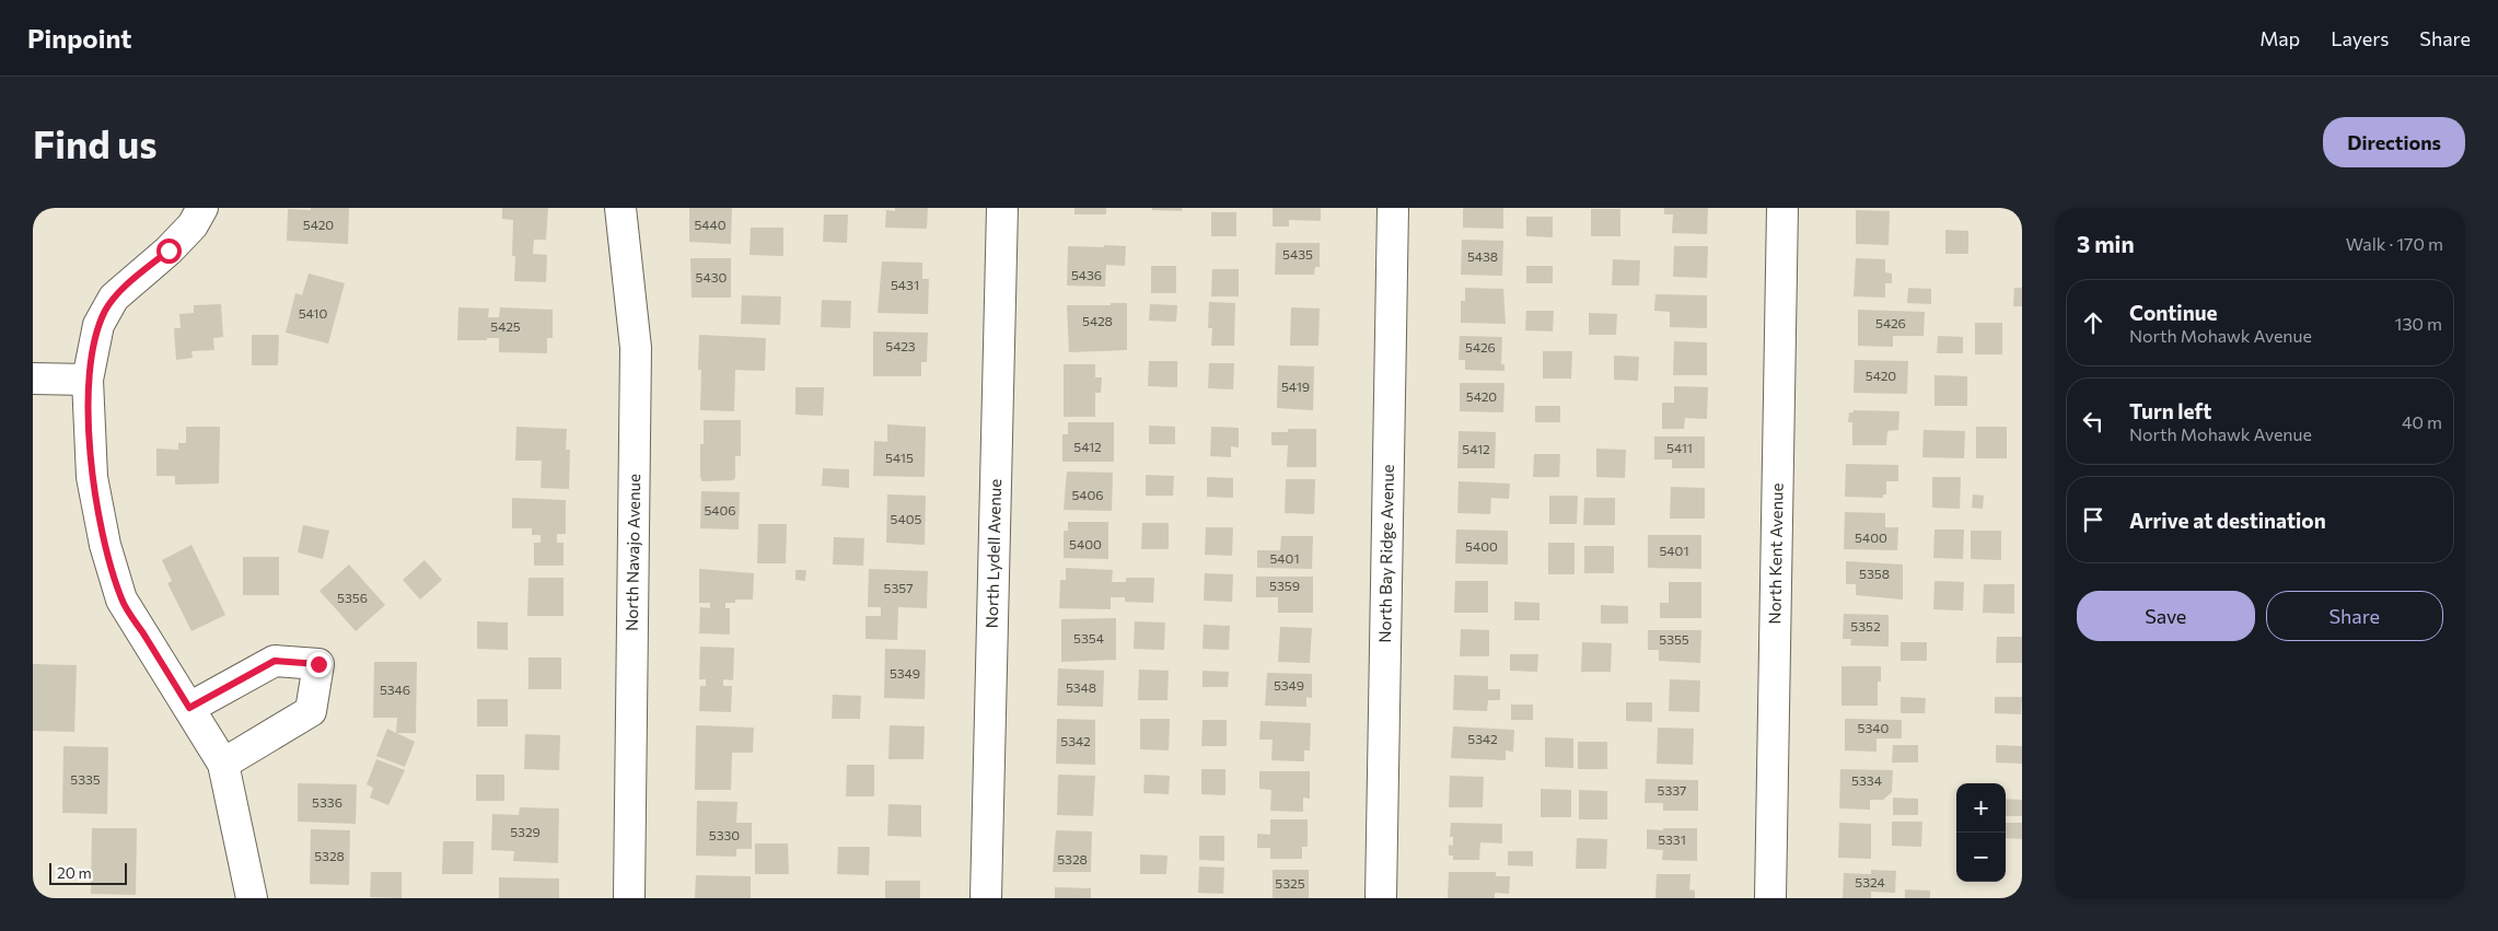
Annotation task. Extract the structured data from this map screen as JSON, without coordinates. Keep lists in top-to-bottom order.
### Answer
{
  "streets": {
    "street": [
      "North Navajo Avenue",
      "North Kent Avenue",
      "North Lydell Avenue",
      "North Bay Ridge Avenue"
    ]
  },
  "house_numbers": [
    "5420",
    "5440",
    "5435",
    "5438",
    "5436",
    "5430",
    "5431",
    "5410",
    "5428",
    "5426",
    "5425",
    "5423",
    "5426",
    "5420",
    "5419",
    "5420",
    "5412",
    "5411",
    "5412",
    "5415",
    "5406",
    "5406",
    "5405",
    "5400",
    "5400",
    "5400",
    "5401",
    "5401",
    "5358",
    "5359",
    "5357",
    "5356",
    "5352",
    "5354",
    "5355",
    "5349",
    "5349",
    "5348",
    "5346",
    "5340",
    "5342",
    "5342",
    "5335",
    "5334",
    "5337",
    "5336",
    "5329",
    "5330",
    "5331",
    "5328",
    "5328",
    "5324",
    "5325"
  ],
  "scale_bar": "20 m",
  "page": {
    "header": "Pinpoint",
    "nav": ["Map", "Layers", "Share"],
    "buttons": [
      "Directions",
      ["Save", "Share"]
    ],
    "title": "Find us",
    "heading": ["3 min", "Walk · 170 m"],
    "list": [
      ["Continue", "North Mohawk Avenue", "130 m"],
      ["Turn left", "North Mohawk Avenue", "40 m"],
      "Arrive at destination"
    ],
    "map_buttons": ["+", "−"],
    "scale": "20 m"
  }
}
